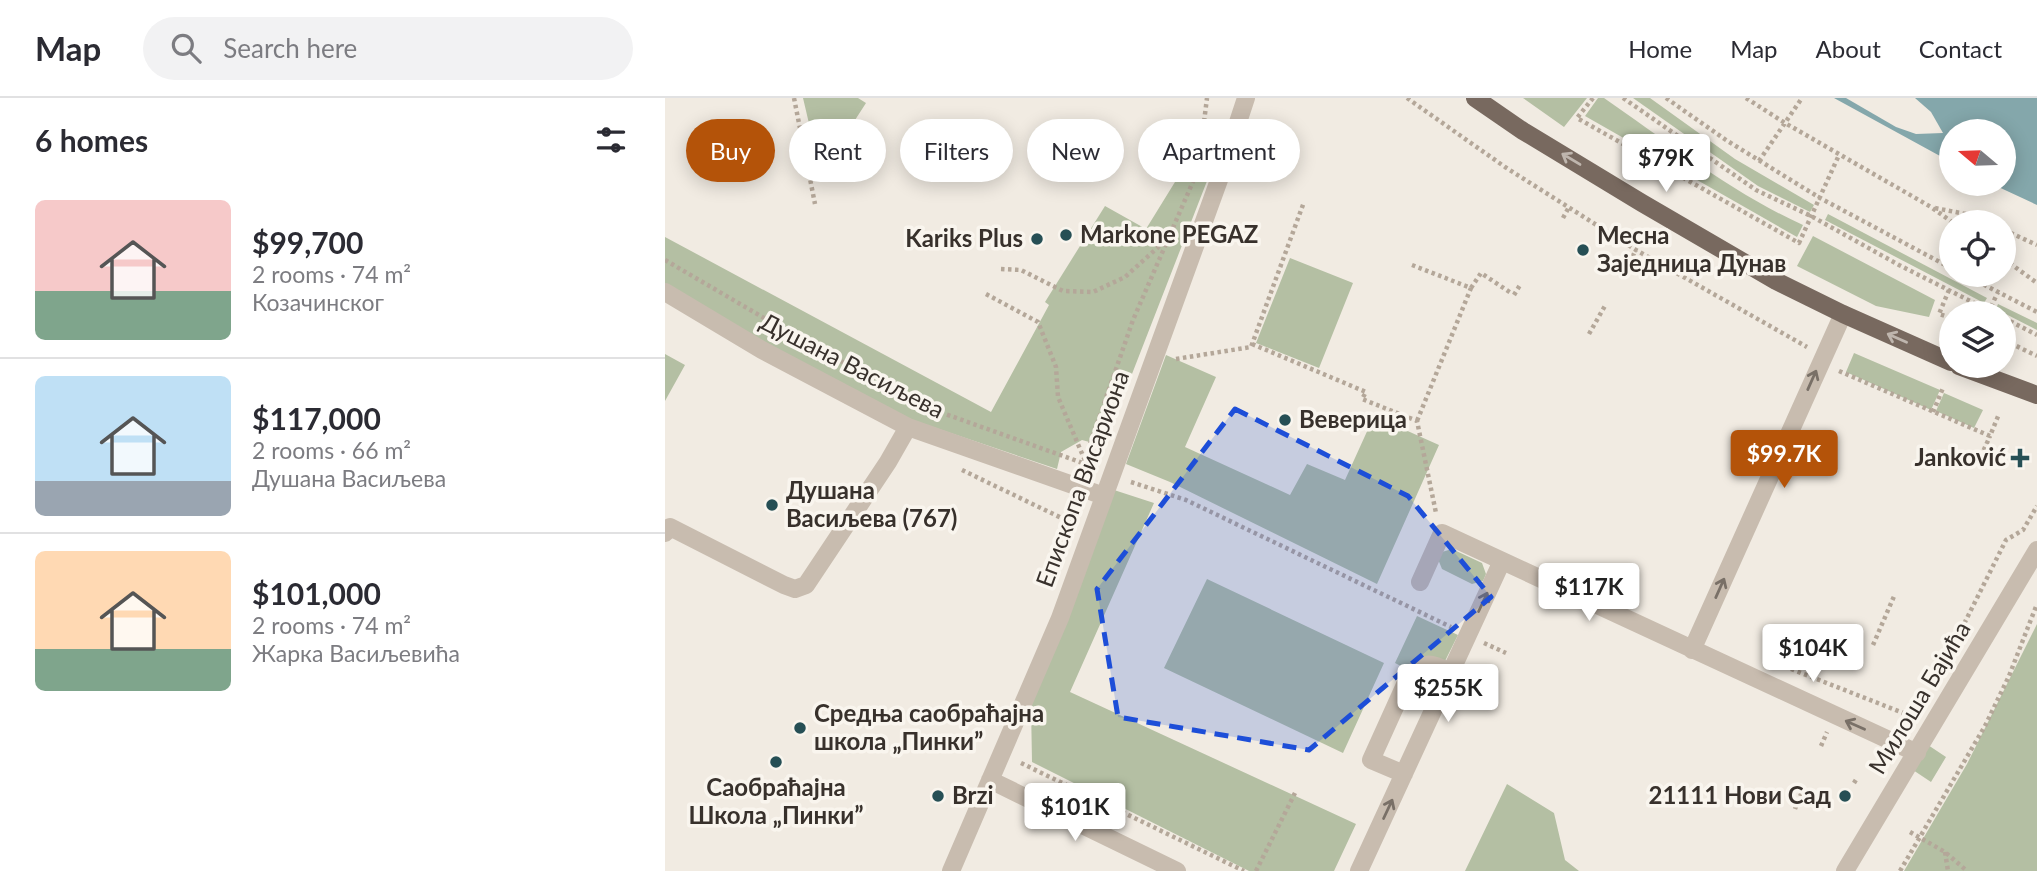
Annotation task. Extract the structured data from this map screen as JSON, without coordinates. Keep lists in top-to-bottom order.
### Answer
{
  "streets": {
    "street": ["Душана Васиљева", "Епископа Висариона", "Милоша Бајића"]
  },
  "crossings": [
    ["Душана Васиљева", "Епископа Висариона"]
  ],
  "places": {
    "other": [
      "Markone PEGAZ",
      "Kariks Plus",
      "Месна Заједница Дунав",
      "Веверица",
      "Душана Васиљева (767)",
      "Средња саобраћајна школа „Пинки”",
      "Саобраћајна Школа „Пинки”",
      "Brzi",
      "21111 Нови Сад"
    ],
    "health": ["Janković"]
  },
  "north": "left",
  "page": {
    "header": "Map",
    "search": "Search here",
    "nav": [
      "Home",
      "Map",
      "About",
      "Contact"
    ],
    "heading": "6 homes",
    "chip": [
      "Buy",
      "Rent",
      "Filters",
      "New",
      "Apartment"
    ],
    "price": [
      "$79K",
      "$99.7K",
      "$117K",
      "$104K",
      "$255K",
      "$101K"
    ],
    "list": [
      {
        "name": "$99,700",
        "note": "2 rooms · 74 m² · Козачинског"
      },
      {
        "name": "$117,000",
        "note": "2 rooms · 66 m² · Душана Васиљева"
      },
      {
        "name": "$101,000",
        "note": "2 rooms · 74 m² · Жарка Васиљевића"
      }
    ]
  }
}
